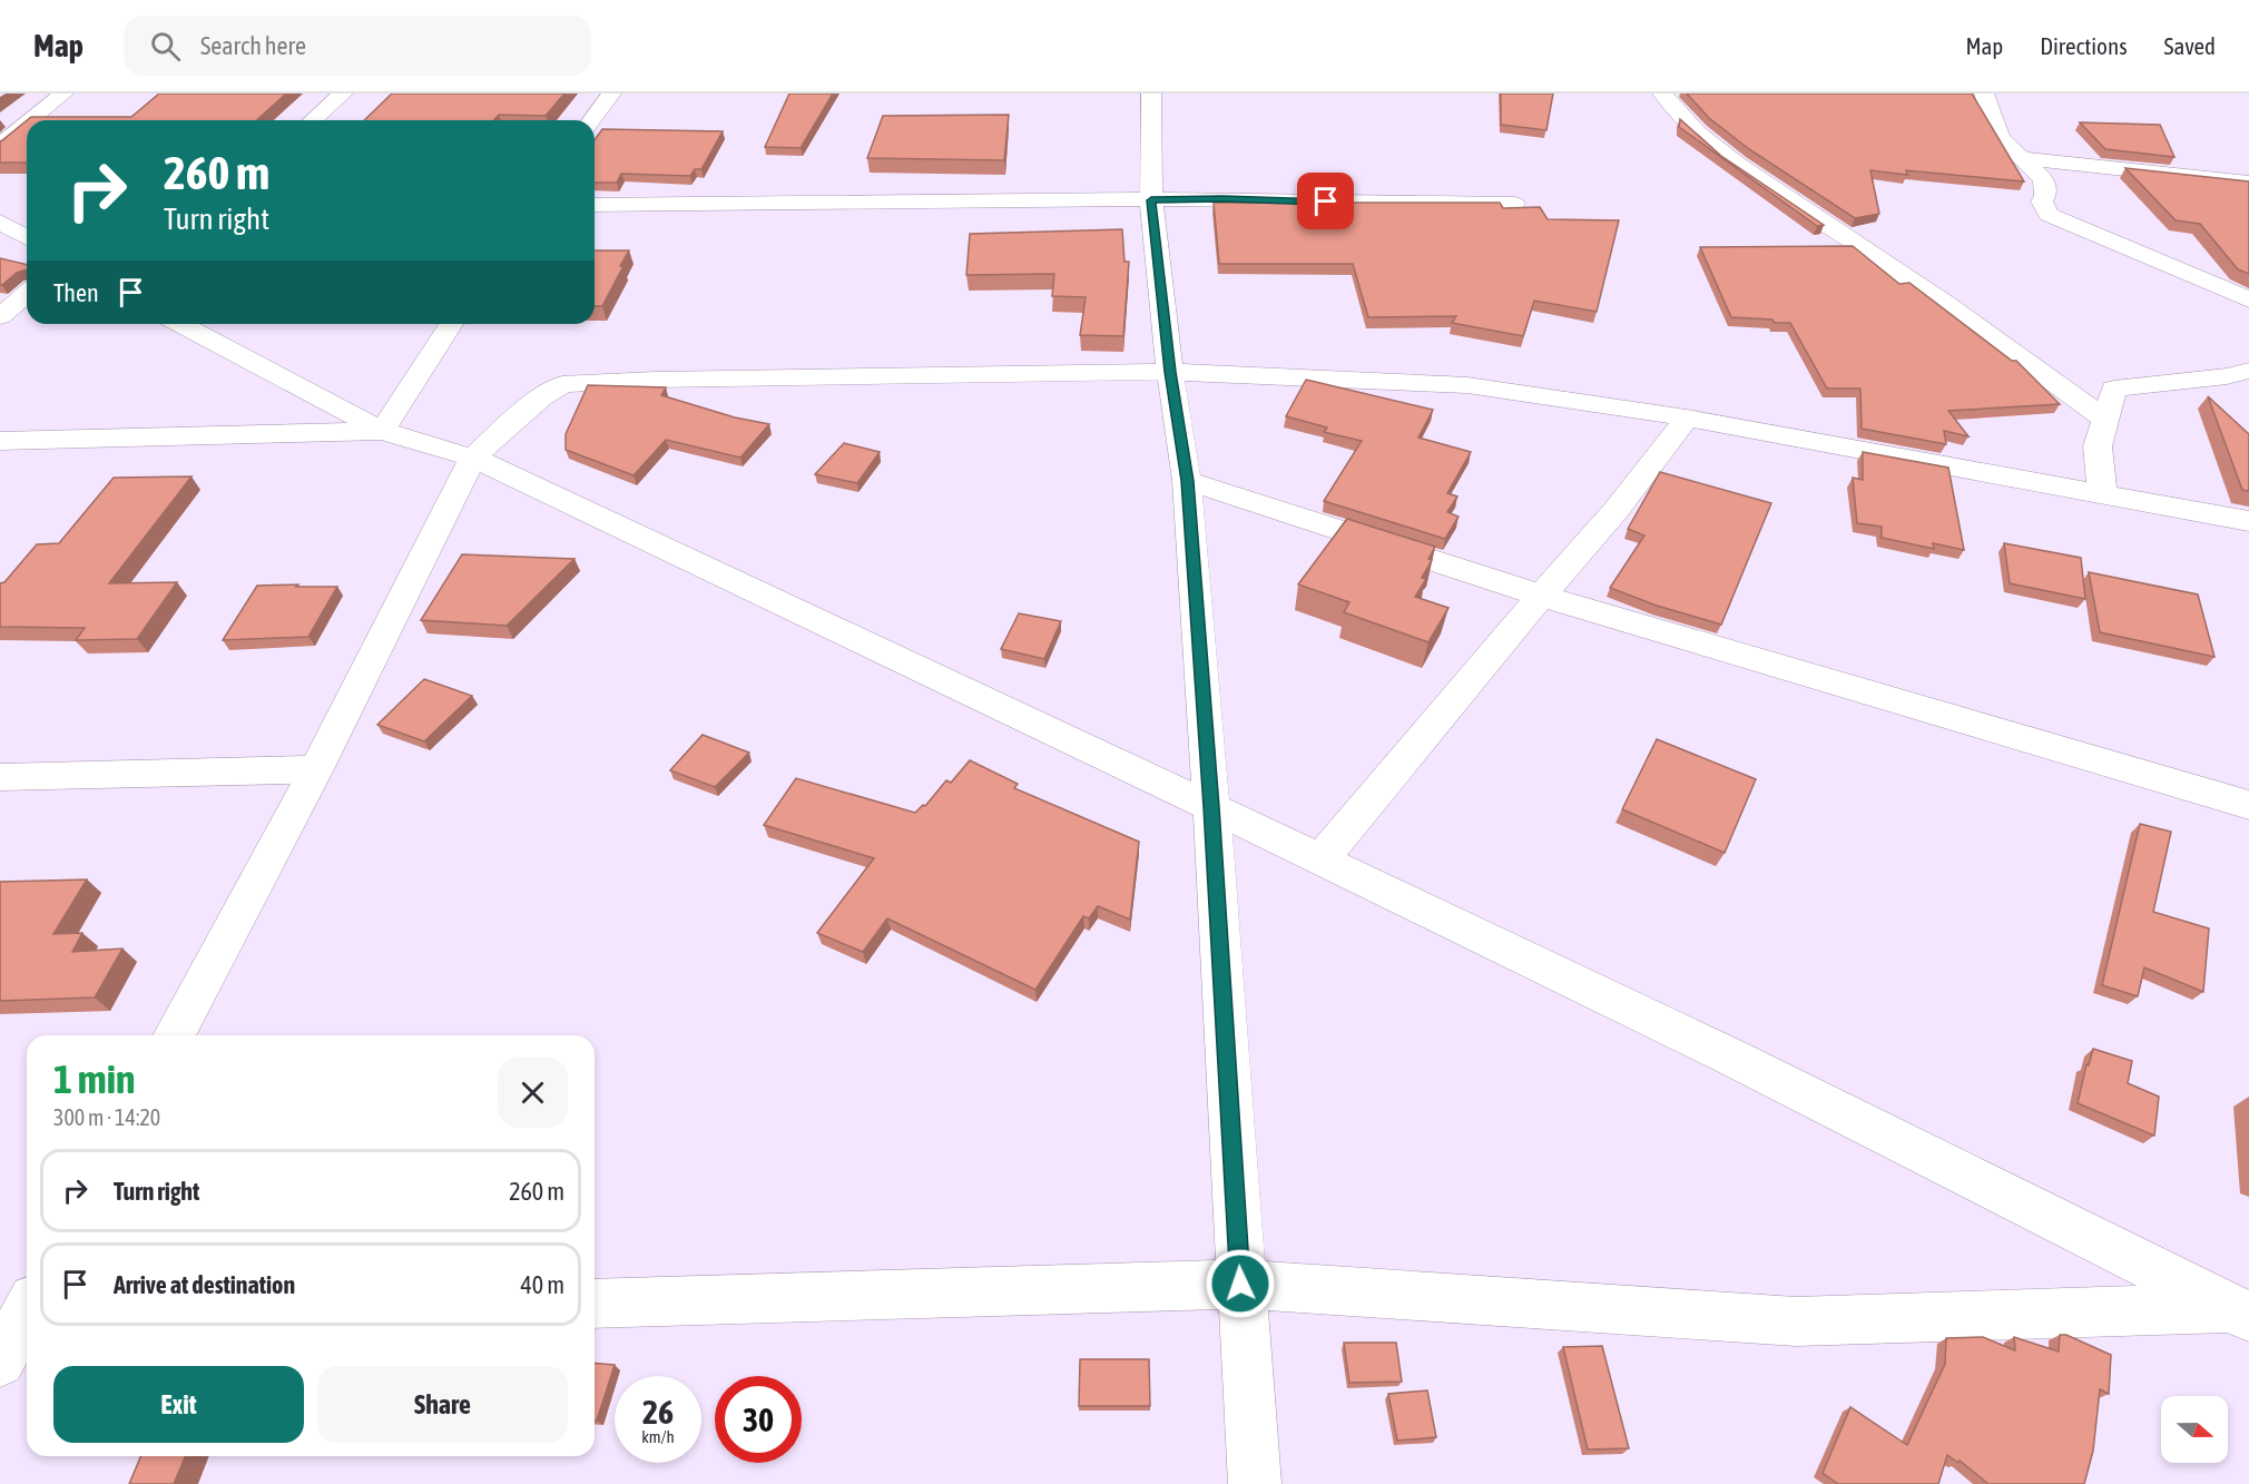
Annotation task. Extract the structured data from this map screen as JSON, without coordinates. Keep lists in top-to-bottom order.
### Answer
{
  "north": "right",
  "page": {
    "header": "Map",
    "search": "Search here",
    "nav": ["Map", "Directions", "Saved"],
    "turn": ["260 m", "Turn right"],
    "then": "Then",
    "heading": ["1 min", "300 m · 14:20"],
    "list": [
      {
        "name": "Turn right",
        "value": "260 m"
      },
      {
        "name": "Arrive at destination",
        "value": "40 m"
      }
    ],
    "buttons": ["Exit", "Share"],
    "speed": "26 km/h",
    "limit": "30"
  }
}
